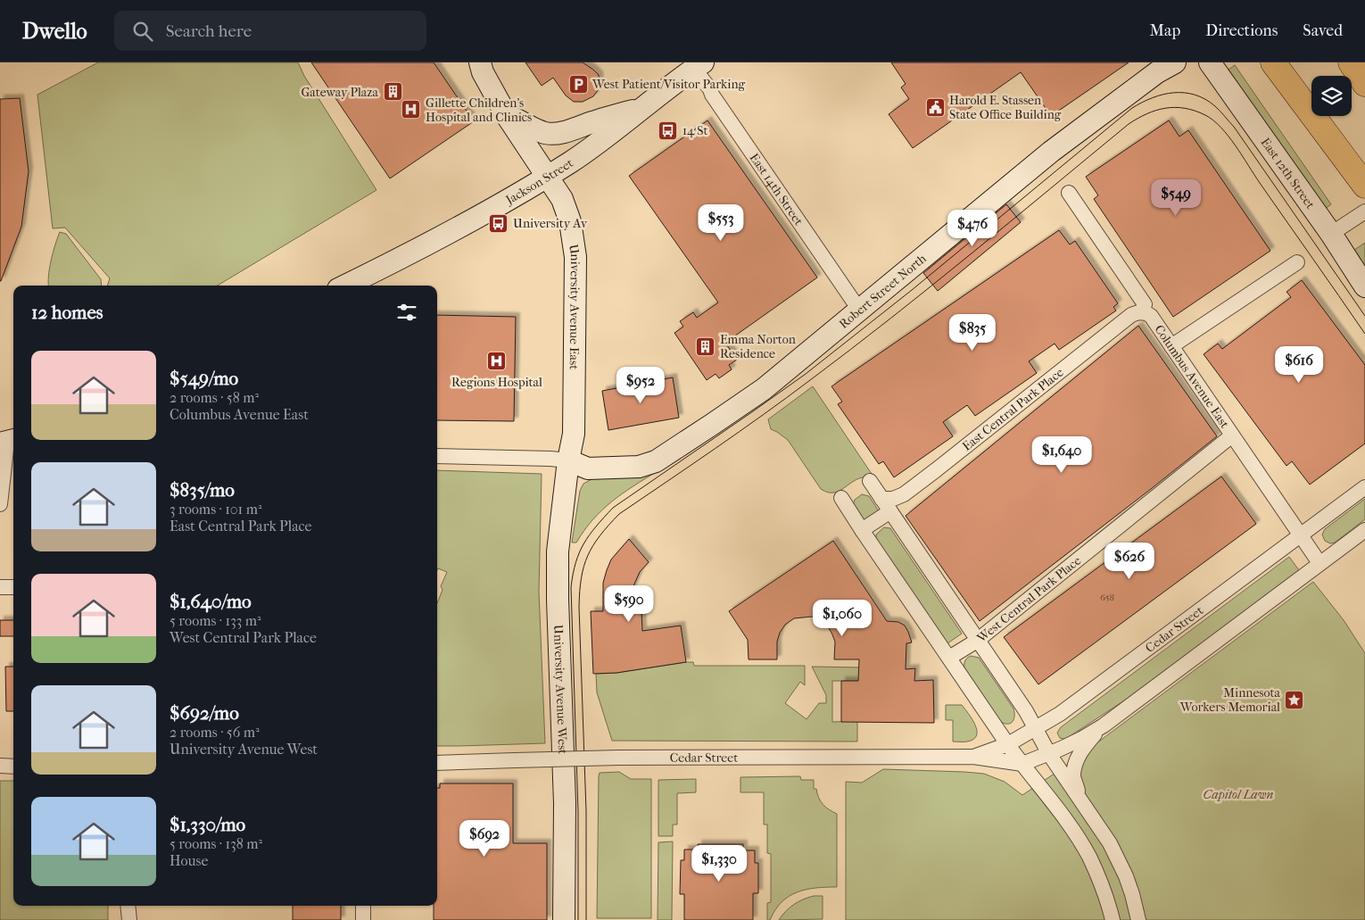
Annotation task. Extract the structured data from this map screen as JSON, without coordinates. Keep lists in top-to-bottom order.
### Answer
{
  "streets": {
    "main road": [
      "East 12th Street",
      "Jackson Street",
      "Robert Street North",
      "University Avenue East",
      "University Avenue West"
    ],
    "street": [
      "East 14th Street",
      "Columbus Avenue East",
      "East Central Park Place",
      "West Central Park Place",
      "Cedar Street"
    ]
  },
  "crossings": [
    ["Jackson Street", "East 14th Street"],
    ["Jackson Street", "University Avenue East"],
    ["East 14th Street", "Robert Street North"],
    ["Robert Street North", "University Avenue East"],
    ["Robert Street North", "University Avenue West"],
    ["University Avenue East", "University Avenue West"],
    ["Columbus Avenue East", "East Central Park Place"],
    ["Columbus Avenue East", "West Central Park Place"],
    ["Columbus Avenue East", "Cedar Street"]
  ],
  "parks": ["Capitol Lawn"],
  "places": {
    "parking": ["West Patient/Visitor Parking"],
    "building": ["Gateway Plaza", "Emma Norton Residence"],
    "public building": ["Harold E. Stassen State Office Building"],
    "hospital": ["Gillette Children's Hospital and Clinics", "Regions Hospital"],
    "bus stop": ["14 St", "University Av"],
    "place": ["Minnesota Workers Memorial"]
  },
  "house_numbers": ["658"],
  "page": {
    "header": "Dwello",
    "search": "Search here",
    "nav": ["Map", "Directions", "Saved"],
    "price": [
      "$549",
      "$553",
      "$476",
      "$835",
      "$616",
      "$952",
      "$1,640",
      "$626",
      "$590",
      "$1,060",
      "$692",
      "$1,330"
    ],
    "heading": "12 homes",
    "list": [
      {
        "name": "$549/mo",
        "note": "2 rooms · 58 m² · Columbus Avenue East"
      },
      {
        "name": "$835/mo",
        "note": "3 rooms · 101 m² · East Central Park Place"
      },
      {
        "name": "$1,640/mo",
        "note": "5 rooms · 133 m² · West Central Park Place"
      },
      {
        "name": "$692/mo",
        "note": "2 rooms · 56 m² · University Avenue West"
      },
      {
        "name": "$1,330/mo",
        "note": "5 rooms · 138 m² · House"
      }
    ]
  }
}
